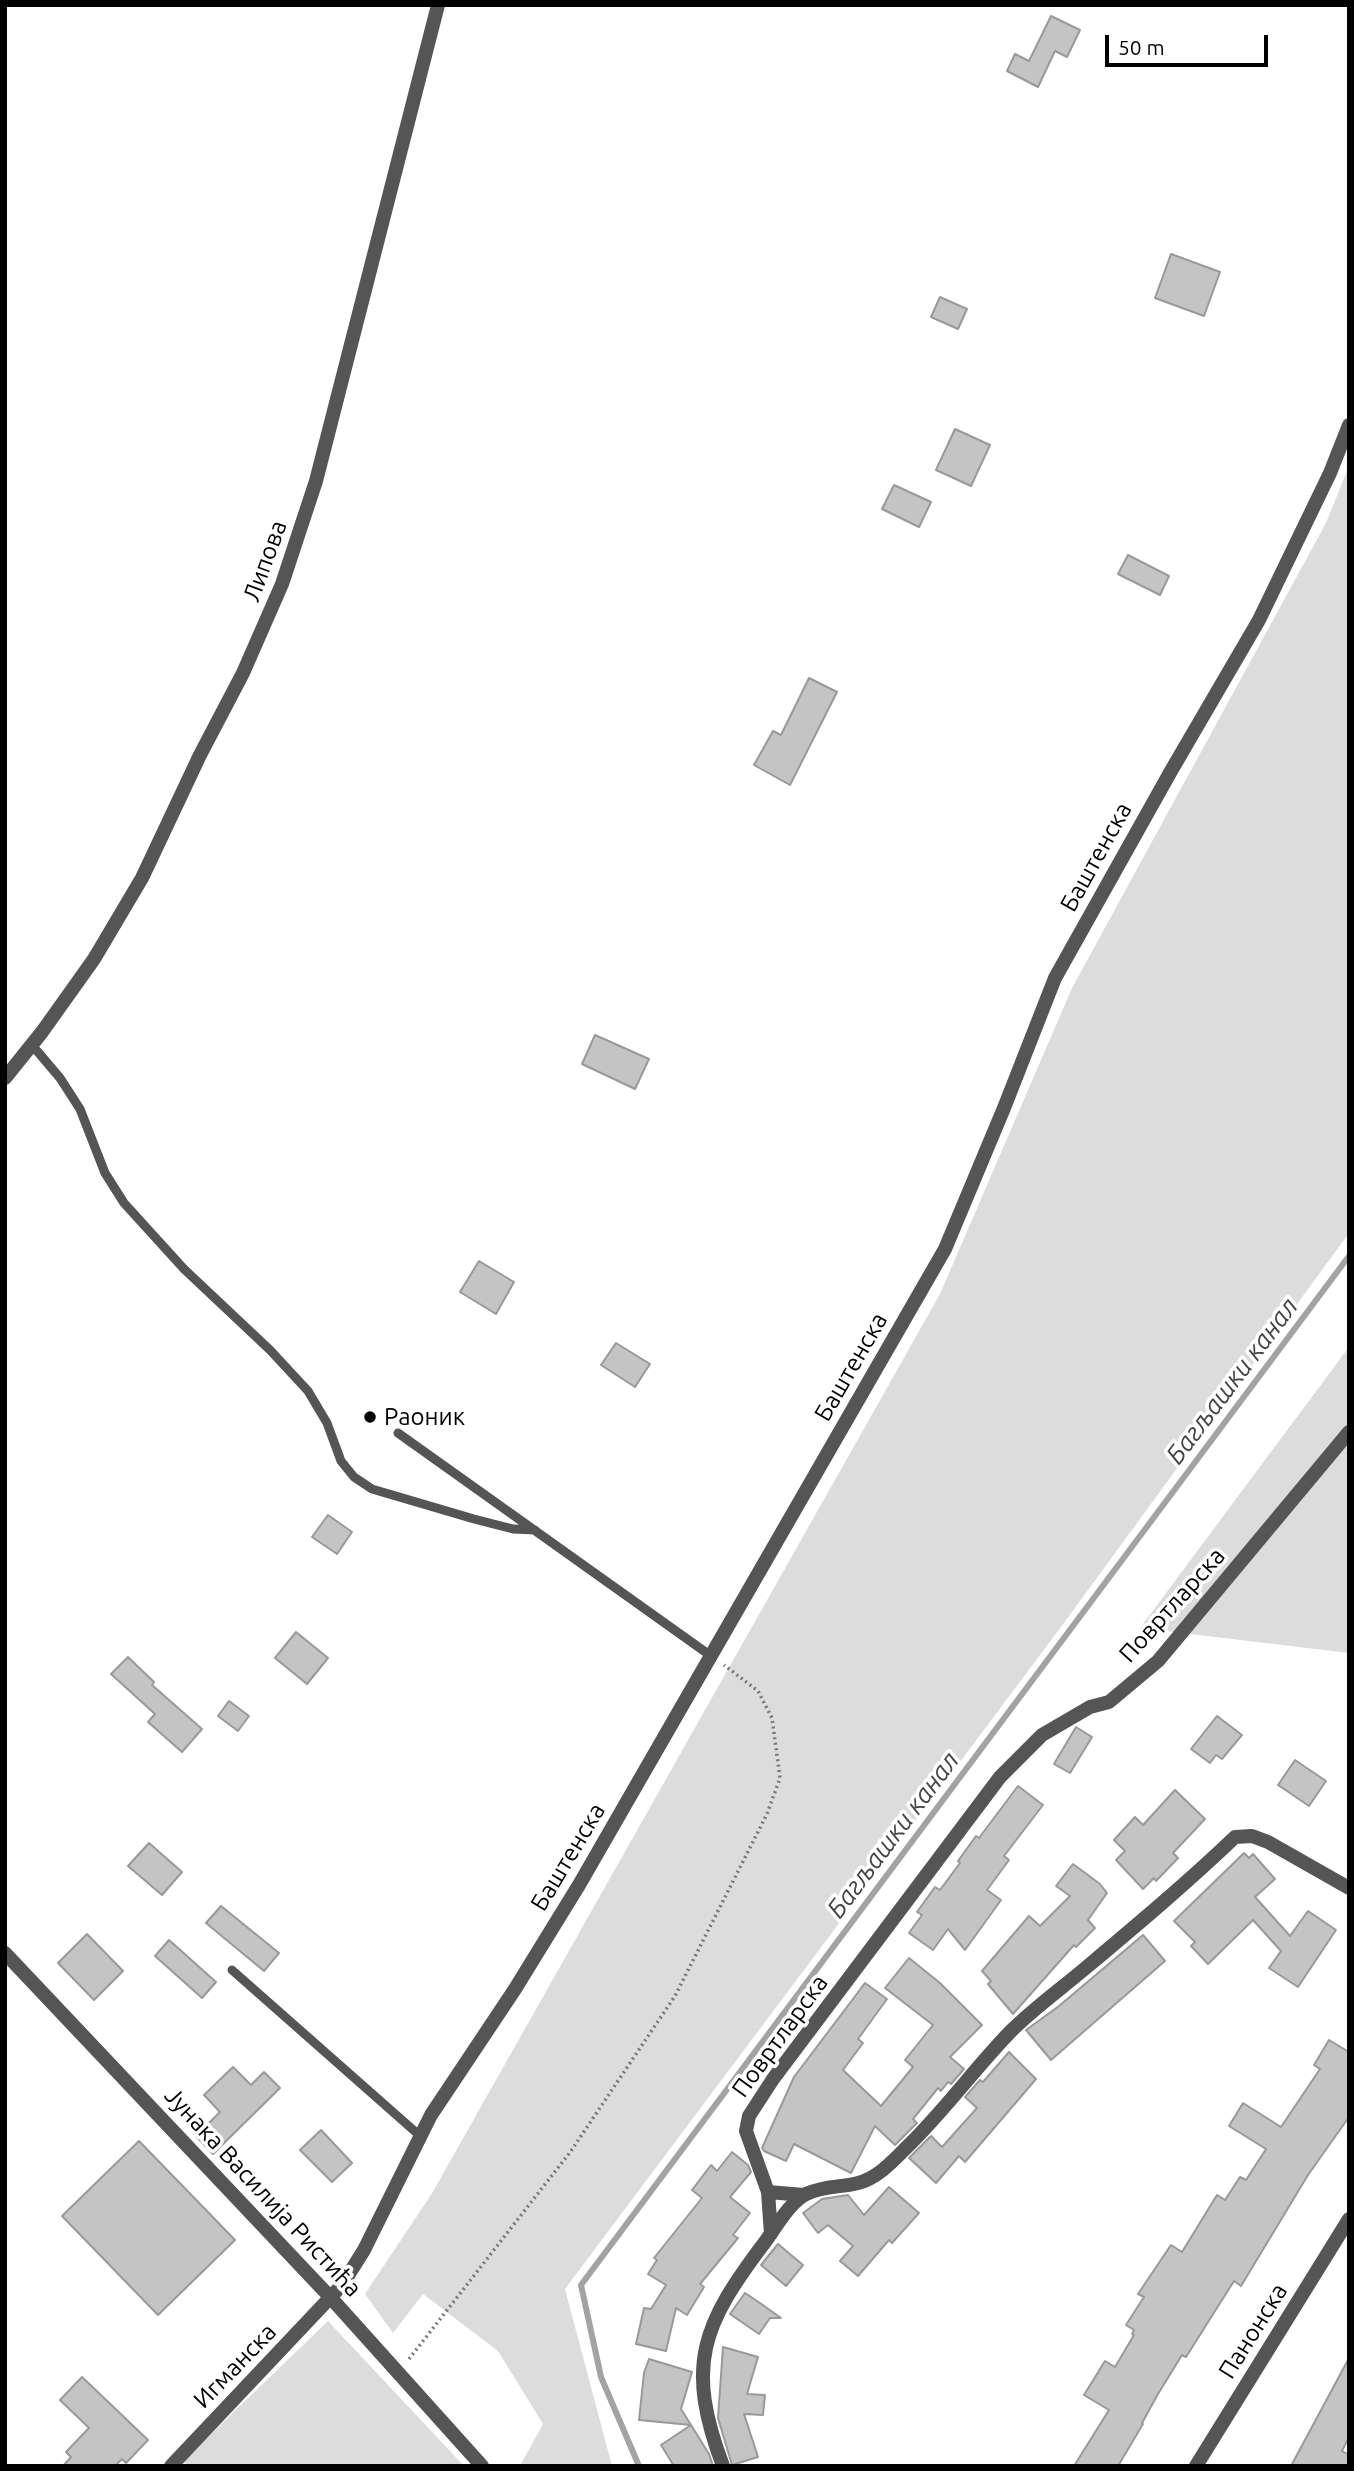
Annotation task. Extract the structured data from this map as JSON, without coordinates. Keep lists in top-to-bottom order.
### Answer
{
  "streets": {
    "street": [
      "Липова",
      "Баштенска",
      "Повртларска",
      "Јунака Василија Ристића",
      "Панонска",
      "Игманска"
    ]
  },
  "crossings": [
    ["Баштенска", "Јунака Василија Ристића"],
    ["Баштенска", "Игманска"],
    ["Јунака Василија Ристића", "Игманска"]
  ],
  "water": ["Багљашки канал"],
  "places": ["Раоник"],
  "scale_bar": "50 m"
}
